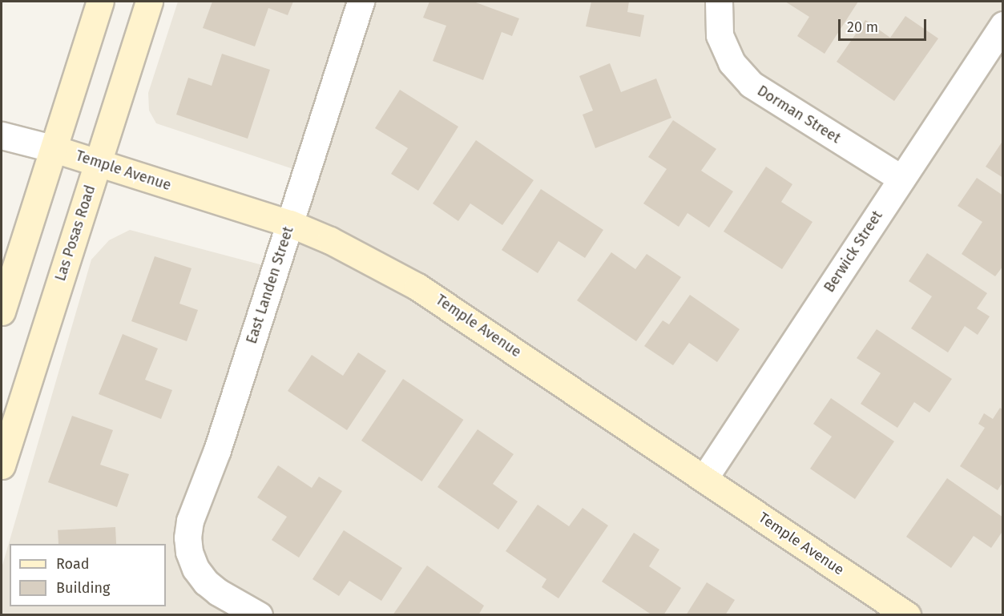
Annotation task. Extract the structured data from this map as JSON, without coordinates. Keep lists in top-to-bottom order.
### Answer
{
  "streets": {
    "main road": ["Temple Avenue", "Las Posas Road"],
    "street": ["Dorman Street", "Berwick Street", "East Landen Street"]
  },
  "crossings": [
    ["Dorman Street", "Berwick Street"],
    ["Temple Avenue", "Las Posas Road"],
    ["Temple Avenue", "Berwick Street"],
    ["Temple Avenue", "East Landen Street"]
  ],
  "legend": ["Road", "Building"],
  "scale_bar": "20 m"
}
